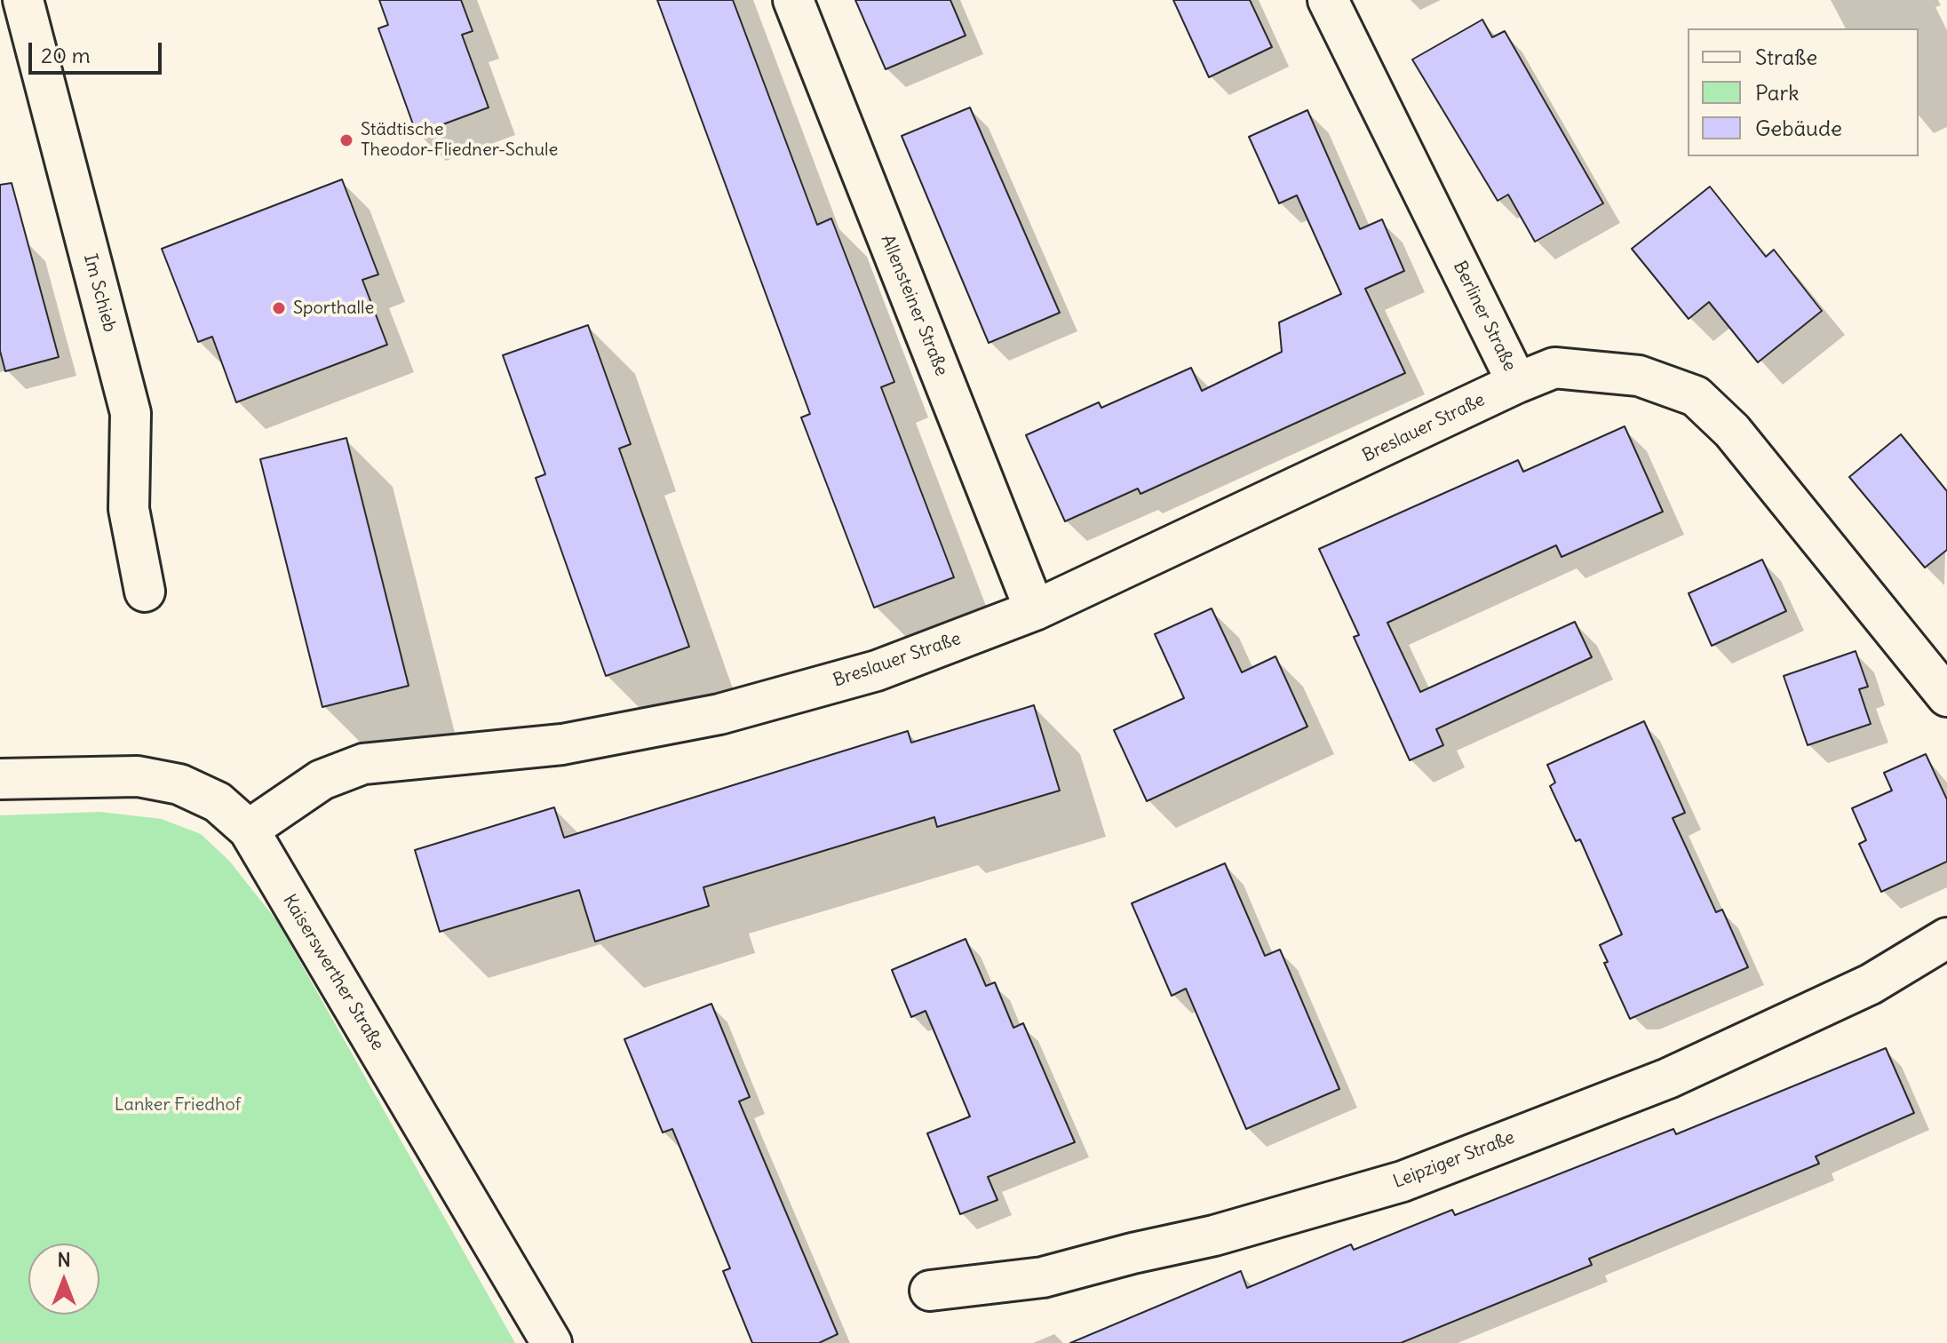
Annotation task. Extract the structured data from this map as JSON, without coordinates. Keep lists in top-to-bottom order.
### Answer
{
  "streets": {
    "street": [
      "Im Schieb",
      "Allensteiner Straße",
      "Berliner Straße",
      "Breslauer Straße",
      "Kaiserswerther Straße",
      "Leipziger Straße"
    ]
  },
  "crossings": [
    ["Allensteiner Straße", "Breslauer Straße"],
    ["Berliner Straße", "Breslauer Straße"],
    ["Breslauer Straße", "Kaiserswerther Straße"]
  ],
  "parks": ["Lanker Friedhof"],
  "places": ["Städtische Theodor-Fliedner-Schule", "Sporthalle"],
  "legend": ["Straße", "Park", "Gebäude"],
  "scale_bar": "20 m",
  "north": "top"
}
